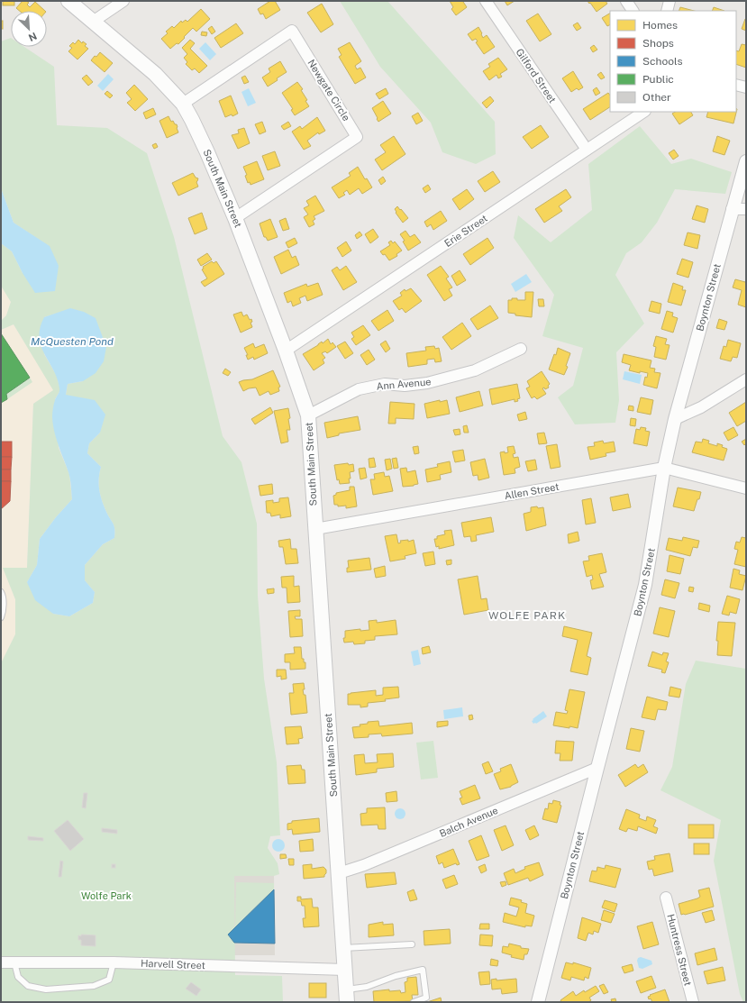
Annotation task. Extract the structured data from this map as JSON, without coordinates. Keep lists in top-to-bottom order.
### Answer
{
  "streets": {
    "main road": ["South Main Street"],
    "street": [
      "Gilford Street",
      "Newgate Circle",
      "Erie Street",
      "Boynton Street",
      "Ann Avenue",
      "Allen Street",
      "Balch Avenue",
      "Huntress Street",
      "Harvell Street"
    ]
  },
  "crossings": [
    ["Gilford Street", "Erie Street"],
    ["Newgate Circle", "South Main Street"],
    ["South Main Street", "Erie Street"],
    ["South Main Street", "Ann Avenue"],
    ["South Main Street", "Allen Street"],
    ["South Main Street", "Balch Avenue"],
    ["South Main Street", "Harvell Street"],
    ["Boynton Street", "Allen Street"],
    ["Boynton Street", "Balch Avenue"]
  ],
  "districts": ["WOLFE PARK"],
  "water": ["McQuesten Pond"],
  "parks": ["Wolfe Park"],
  "legend": [
    "Homes",
    "Shops",
    "Schools",
    "Public",
    "Other"
  ],
  "north": "bottom right"
}
